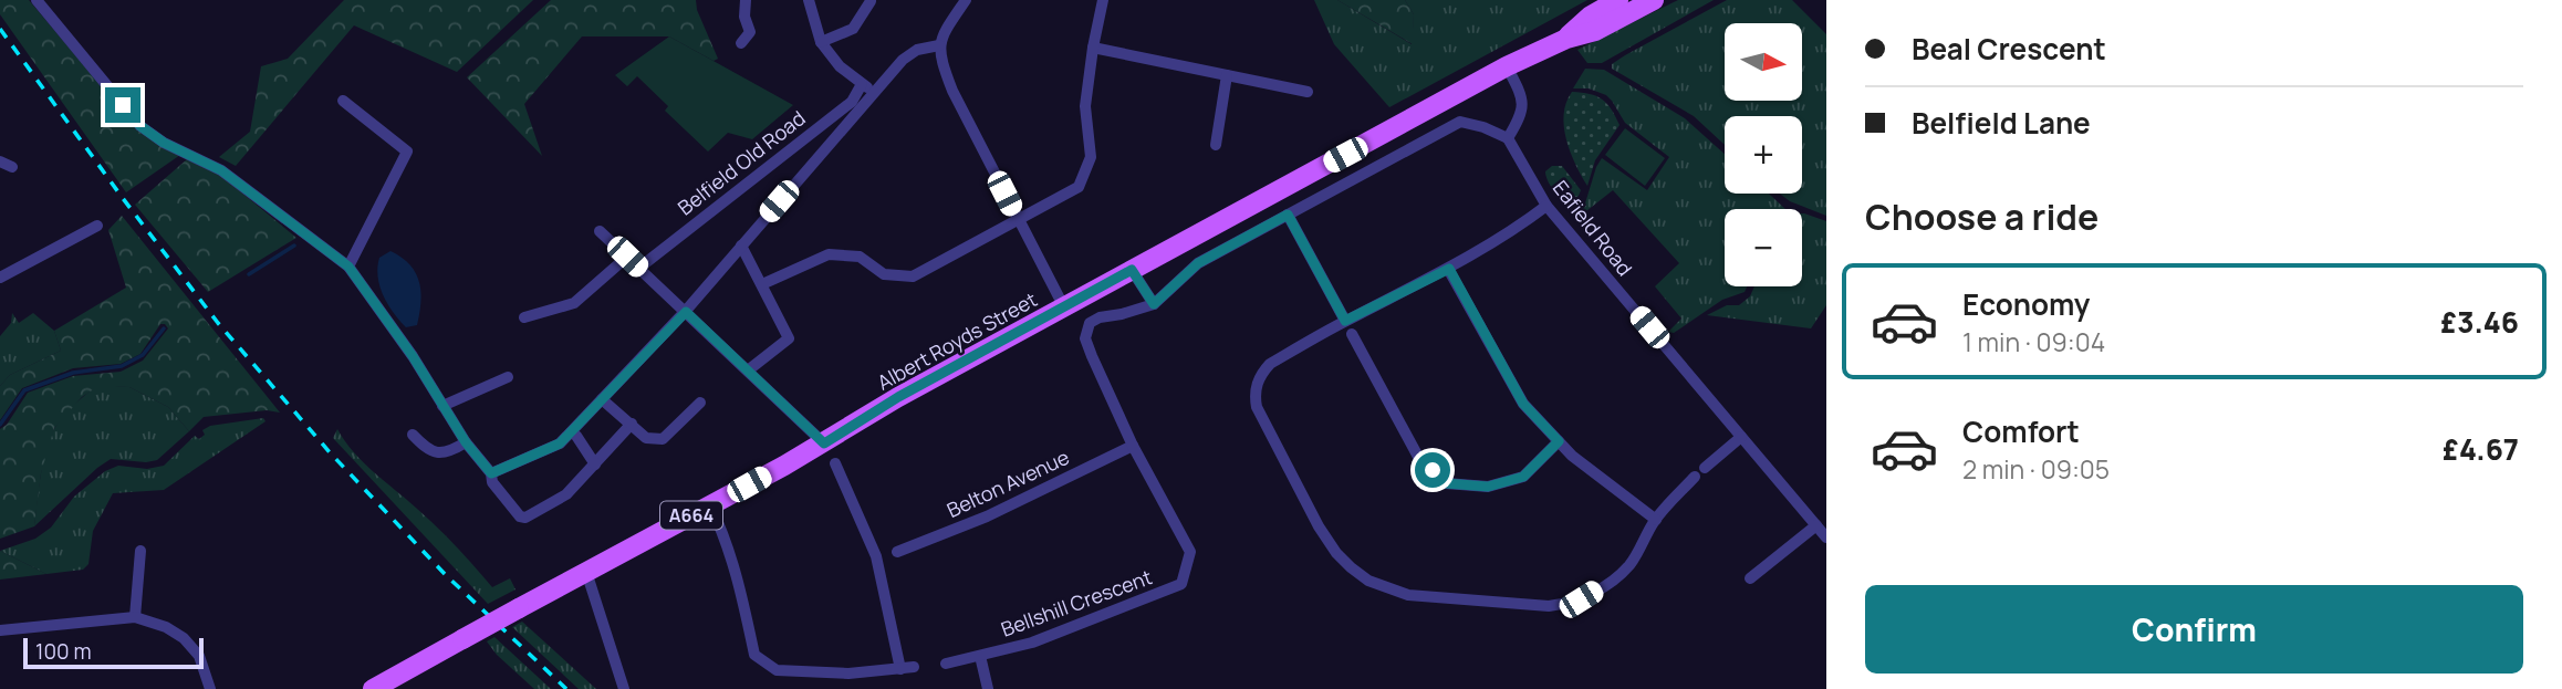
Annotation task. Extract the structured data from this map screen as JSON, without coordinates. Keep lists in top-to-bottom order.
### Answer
{
  "streets": {
    "main road": ["Albert Royds Street", "A664"],
    "street": [
      "Belfield Old Road",
      "Eafield Road",
      "Belton Avenue",
      "Bellshill Crescent"
    ]
  },
  "crossings": [
    ["Belton Avenue", "Bellshill Crescent"]
  ],
  "scale_bar": "100 m",
  "north": "right",
  "page": {
    "banner": ["Beal Crescent", "Belfield Lane"],
    "map_buttons": ["+", "−"],
    "heading": "Choose a ride",
    "list": [
      {
        "name": "Economy",
        "note": "1 min · 09:04",
        "value": "£3.46"
      },
      {
        "name": "Comfort",
        "note": "2 min · 09:05",
        "value": "£4.67"
      }
    ],
    "buttons": "Confirm",
    "scale": "100 m"
  }
}
